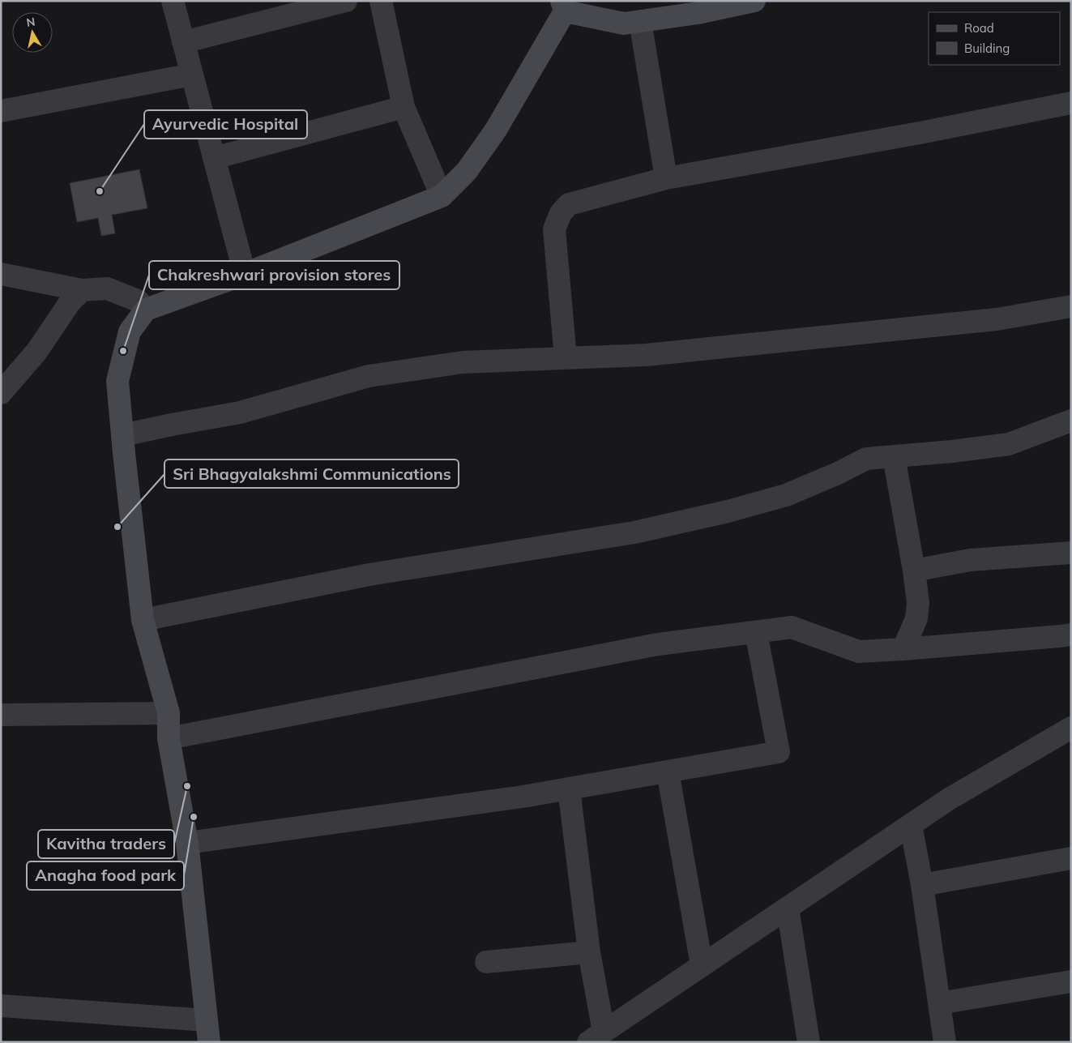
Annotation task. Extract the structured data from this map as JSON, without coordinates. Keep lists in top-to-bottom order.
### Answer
{
  "places": [
    "Ayurvedic Hospital",
    "Chakreshwari provision stores",
    "Sri Bhagyalakshmi Communications",
    "Kavitha traders",
    "Anagha food park"
  ],
  "legend": ["Road", "Building"],
  "north": "top"
}
